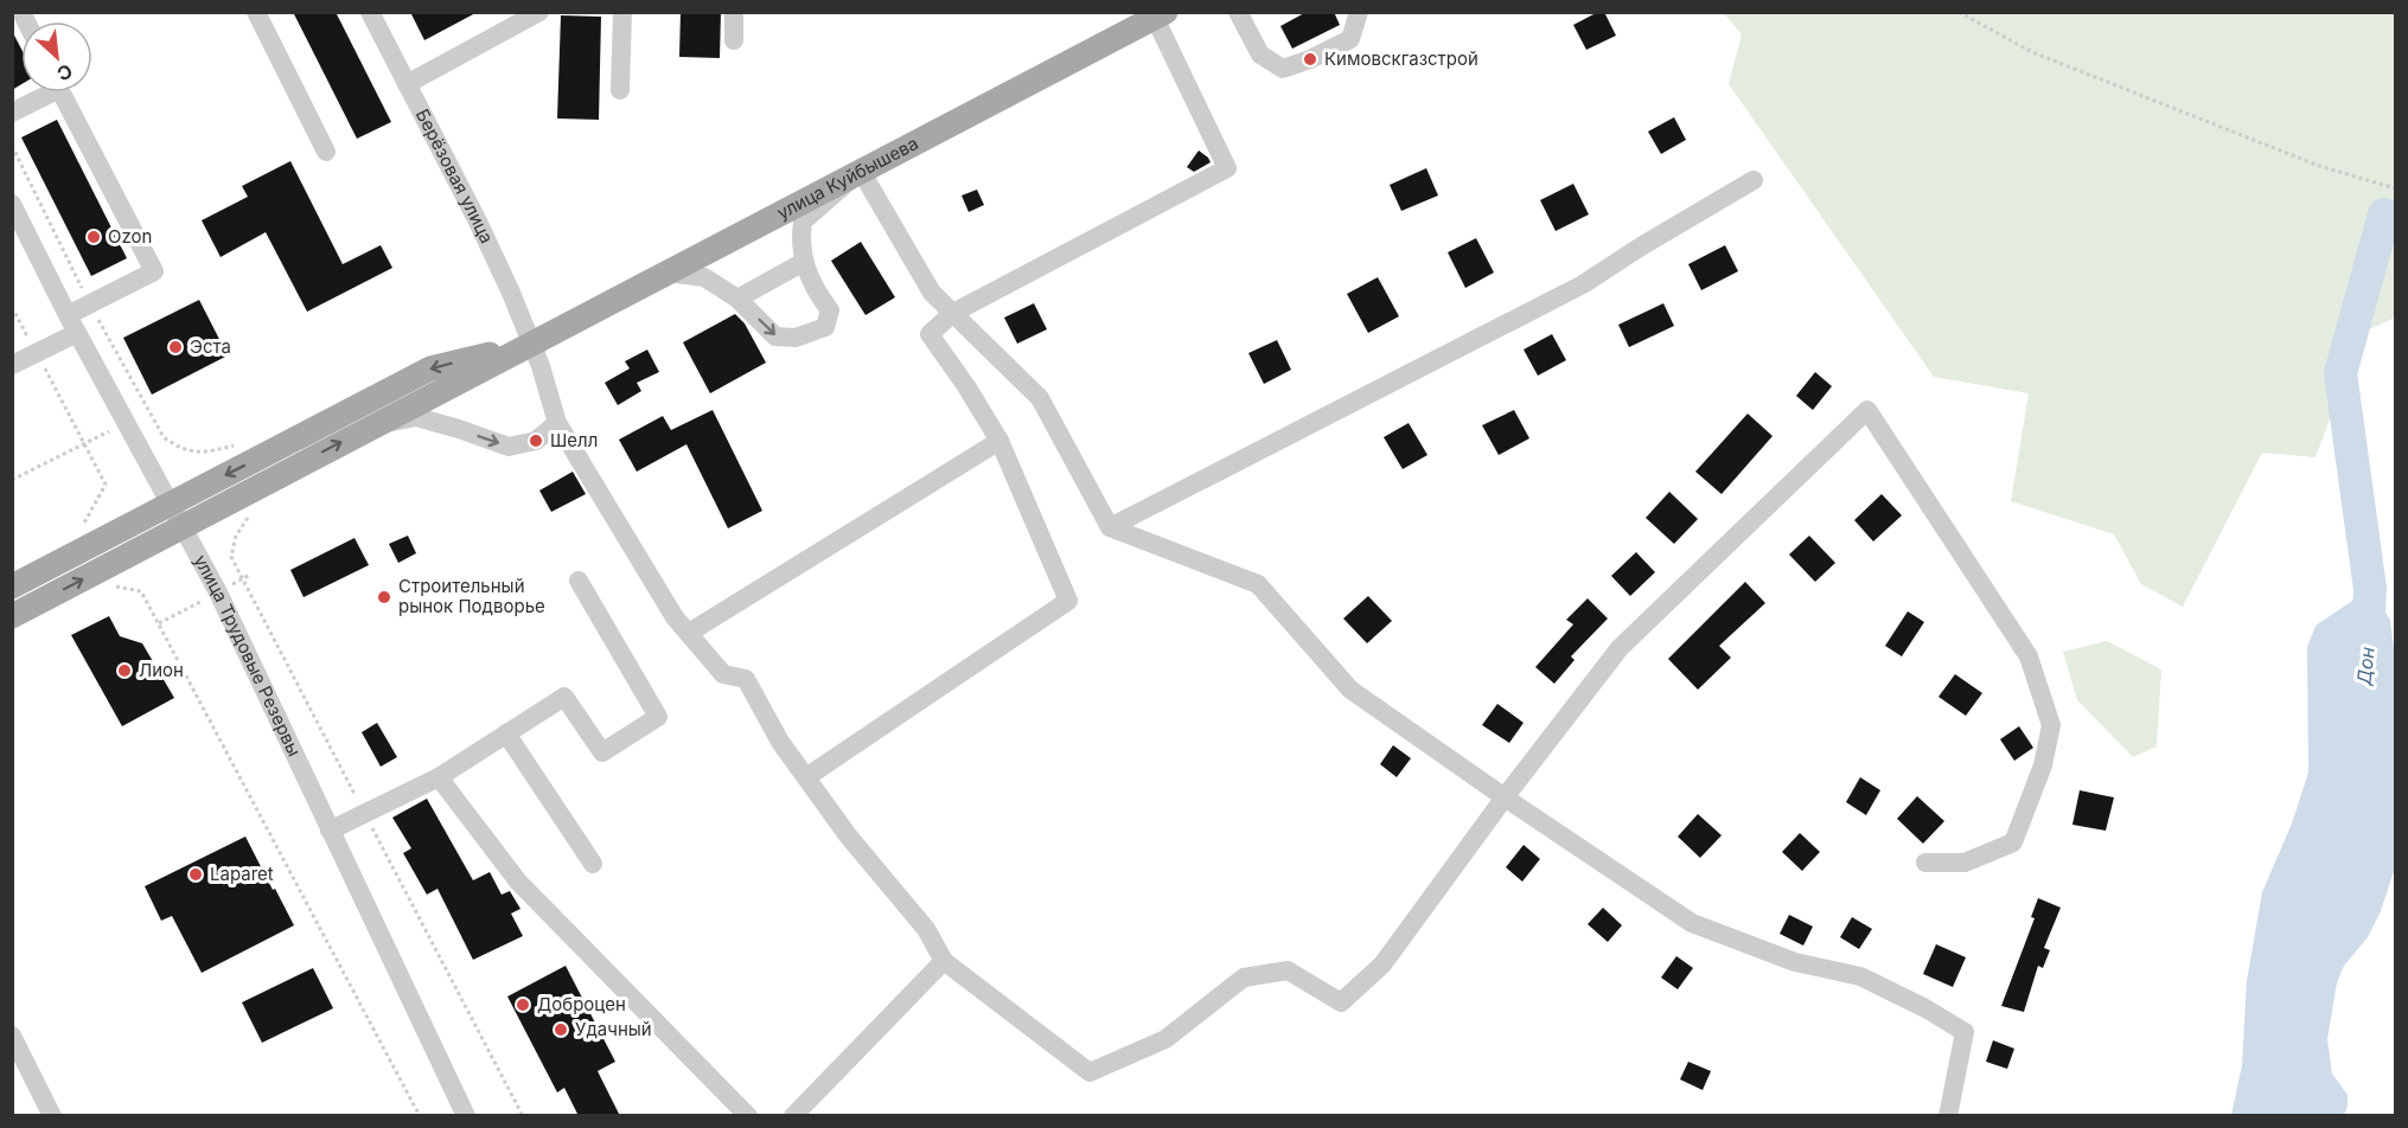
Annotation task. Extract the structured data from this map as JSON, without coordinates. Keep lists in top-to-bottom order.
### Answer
{
  "streets": {
    "main road": ["улица Куйбышева"],
    "street": ["Берёзовая улица", "улица Трудовые Резервы"]
  },
  "crossings": [
    ["Берёзовая улица", "улица Куйбышева"]
  ],
  "water": ["Дон"],
  "places": [
    "Кимовскгазстрой",
    "Ozon",
    "Эста",
    "Шелл",
    "Строительный рынок Подворье",
    "Лион",
    "Laparet",
    "Доброцен",
    "Удачный"
  ],
  "north": "bottom right"
}
